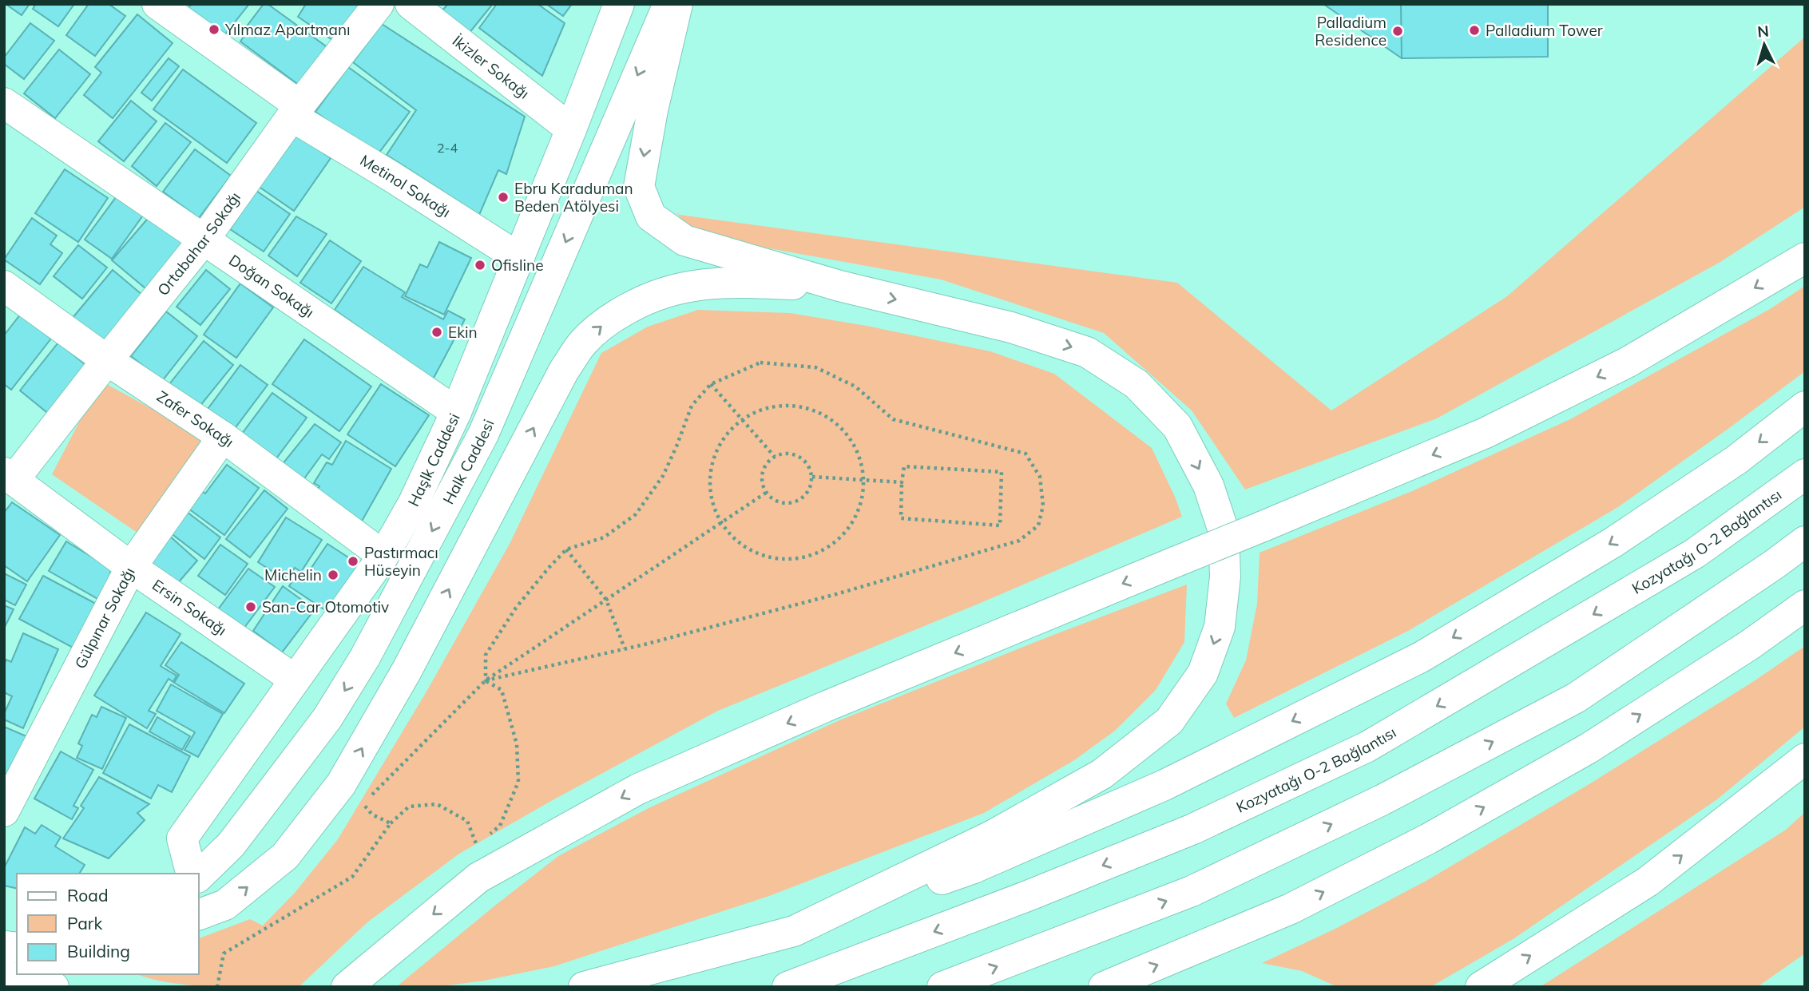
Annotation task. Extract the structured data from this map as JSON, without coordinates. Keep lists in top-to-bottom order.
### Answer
{
  "streets": {
    "main road": [
      "İkizler Sokağı",
      "Metinol Sokağı",
      "Ortabahar Sokağı",
      "Doğan Sokağı",
      "Zafer Sokağı",
      "Haşlk Caddesi",
      "Halk Caddesi",
      "Kozyatağı O-2 Bağlantısı",
      "Ersin Sokağı",
      "Gülpınar Sokağı"
    ]
  },
  "crossings": [
    ["İkizler Sokağı", "Haşlk Caddesi"],
    ["Metinol Sokağı", "Ortabahar Sokağı"],
    ["Metinol Sokağı", "Haşlk Caddesi"],
    ["Ortabahar Sokağı", "Doğan Sokağı"],
    ["Ortabahar Sokağı", "Zafer Sokağı"],
    ["Ortabahar Sokağı", "Ersin Sokağı"],
    ["Doğan Sokağı", "Haşlk Caddesi"],
    ["Zafer Sokağı", "Haşlk Caddesi"],
    ["Zafer Sokağı", "Gülpınar Sokağı"],
    ["Haşlk Caddesi", "Ersin Sokağı"],
    ["Ersin Sokağı", "Gülpınar Sokağı"]
  ],
  "one_way": ["Halk Caddesi"],
  "places": [
    "Yılmaz Apartmanı",
    "Palladium Tower",
    "Palladium Residence",
    "Ebru Karaduman Beden Atölyesi",
    "Ofisline",
    "Ekin",
    "Pastırmacı Hüseyin",
    "Michelin",
    "San-Car Otomotiv"
  ],
  "house_numbers": ["2-4"],
  "legend": ["Road", "Park", "Building"],
  "north": "top"
}
